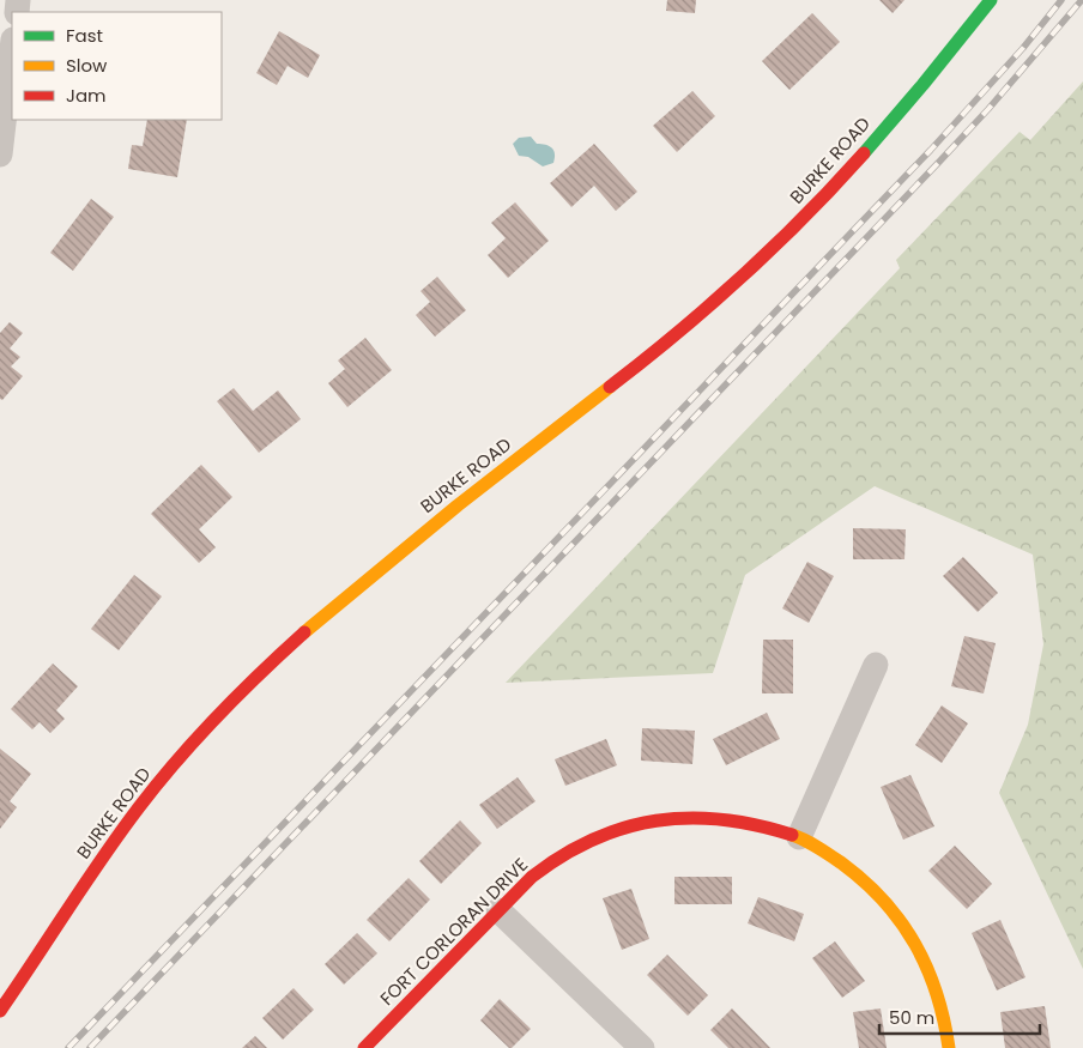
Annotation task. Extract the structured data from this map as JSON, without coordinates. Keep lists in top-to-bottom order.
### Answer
{
  "streets": {
    "street": ["BURKE ROAD", "FORT CORLORAN DRIVE"]
  },
  "legend": ["Fast", "Slow", "Jam"],
  "scale_bar": "50 m"
}
